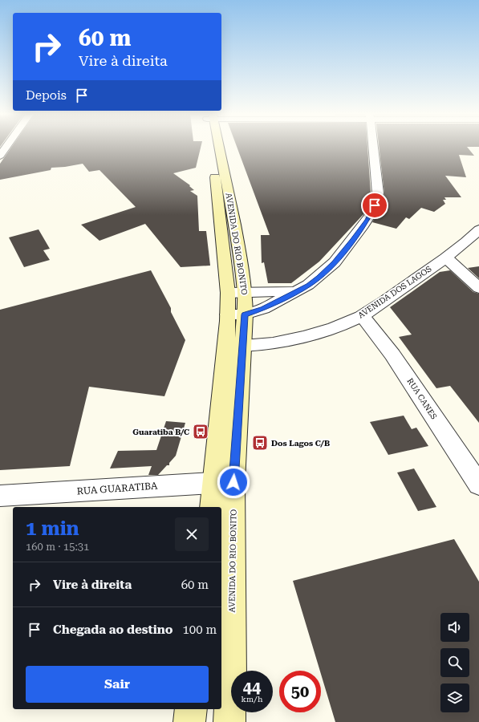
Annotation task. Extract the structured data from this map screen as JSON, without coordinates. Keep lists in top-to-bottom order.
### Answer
{
  "streets": {
    "main road": ["AVENIDA DO RIO BONITO"],
    "street": ["AVENIDA DOS LAGOS", "RUA CANES", "RUA GUARATIBA"]
  },
  "crossings": [
    ["AVENIDA DO RIO BONITO", "AVENIDA DOS LAGOS"],
    ["AVENIDA DO RIO BONITO", "RUA GUARATIBA"],
    ["AVENIDA DOS LAGOS", "RUA CANES"]
  ],
  "places": {
    "bus stop": ["Guaratiba B/C", "Dos Lagos C/B"]
  },
  "page": {
    "turn": ["60 m", "Vire à direita"],
    "then": "Depois",
    "heading": ["1 min", "160 m · 15:31"],
    "list": [
      {
        "name": "Vire à direita",
        "value": "60 m"
      },
      {
        "name": "Chegada ao destino",
        "value": "100 m"
      }
    ],
    "buttons": "Sair",
    "speed": "44 km/h",
    "limit": "50"
  }
}
